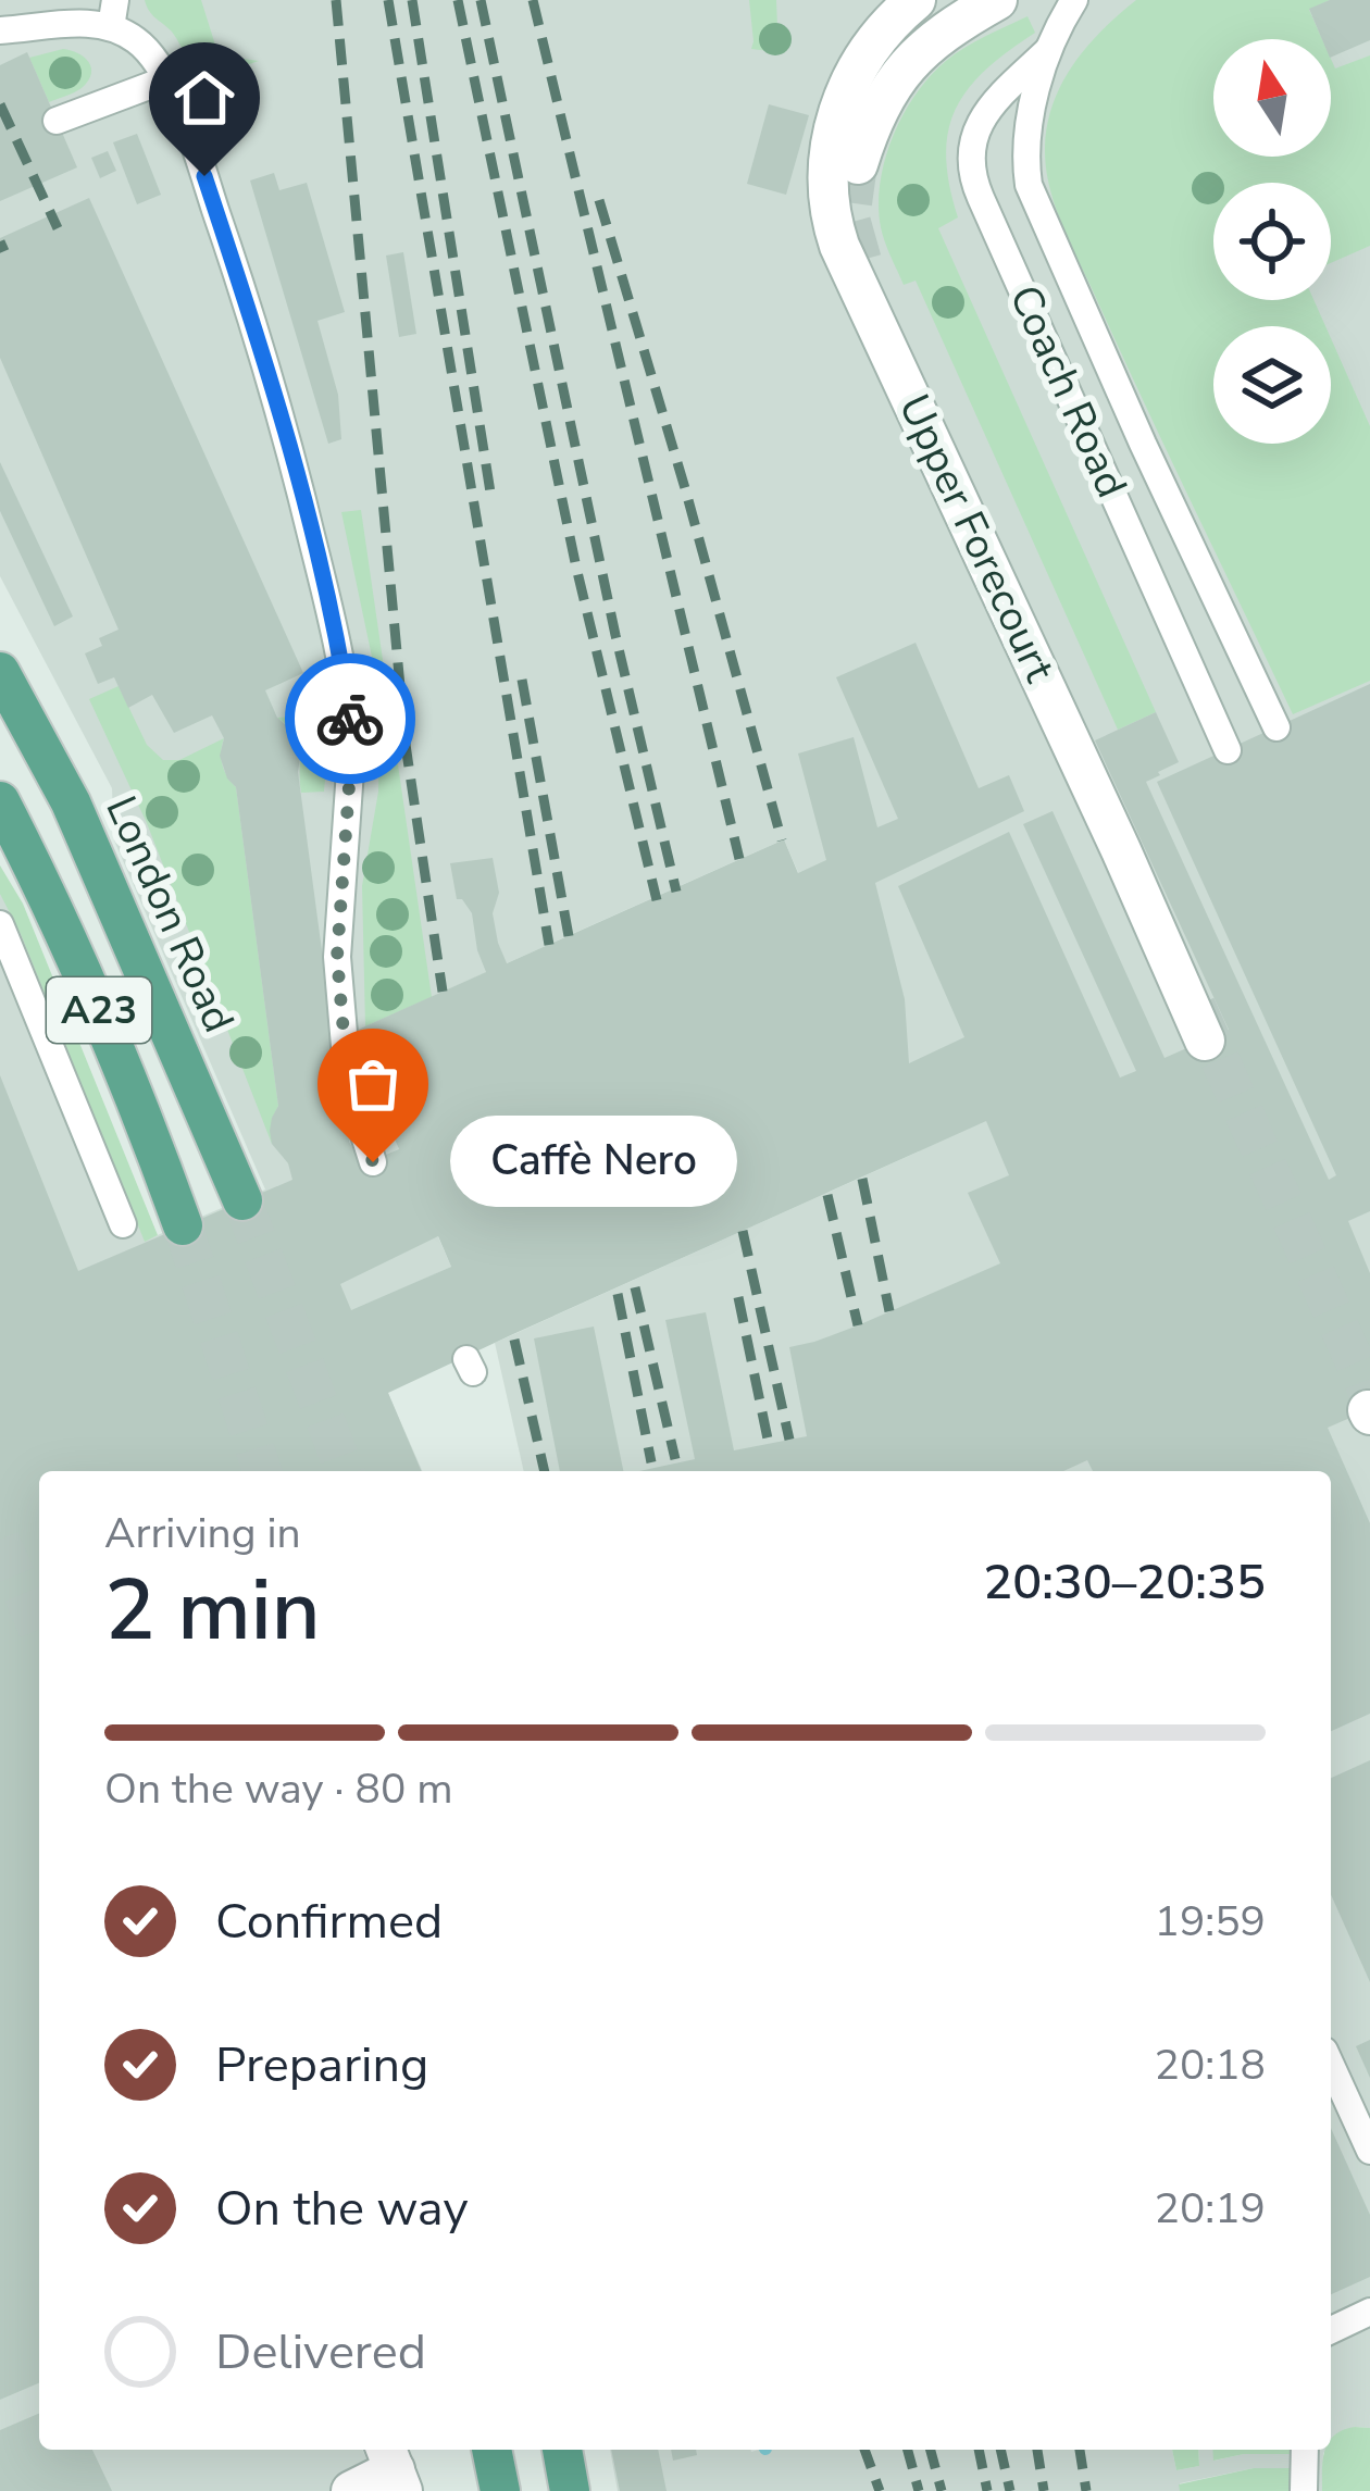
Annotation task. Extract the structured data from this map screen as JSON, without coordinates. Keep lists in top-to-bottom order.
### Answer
{
  "streets": {
    "main road": ["London Road", "A23"],
    "street": ["Upper Forecourt"],
    "lane": ["Coach Road"]
  },
  "places": ["Caffè Nero"],
  "north": "top",
  "page": {
    "bubble": "Caffè Nero",
    "heading": ["2 min", "Arriving in", "20:30–20:35"],
    "bar": "On the way · 80 m",
    "list": [
      ["Confirmed", "19:59"],
      ["Preparing", "20:18"],
      ["On the way", "20:19"],
      "Delivered"
    ]
  }
}
